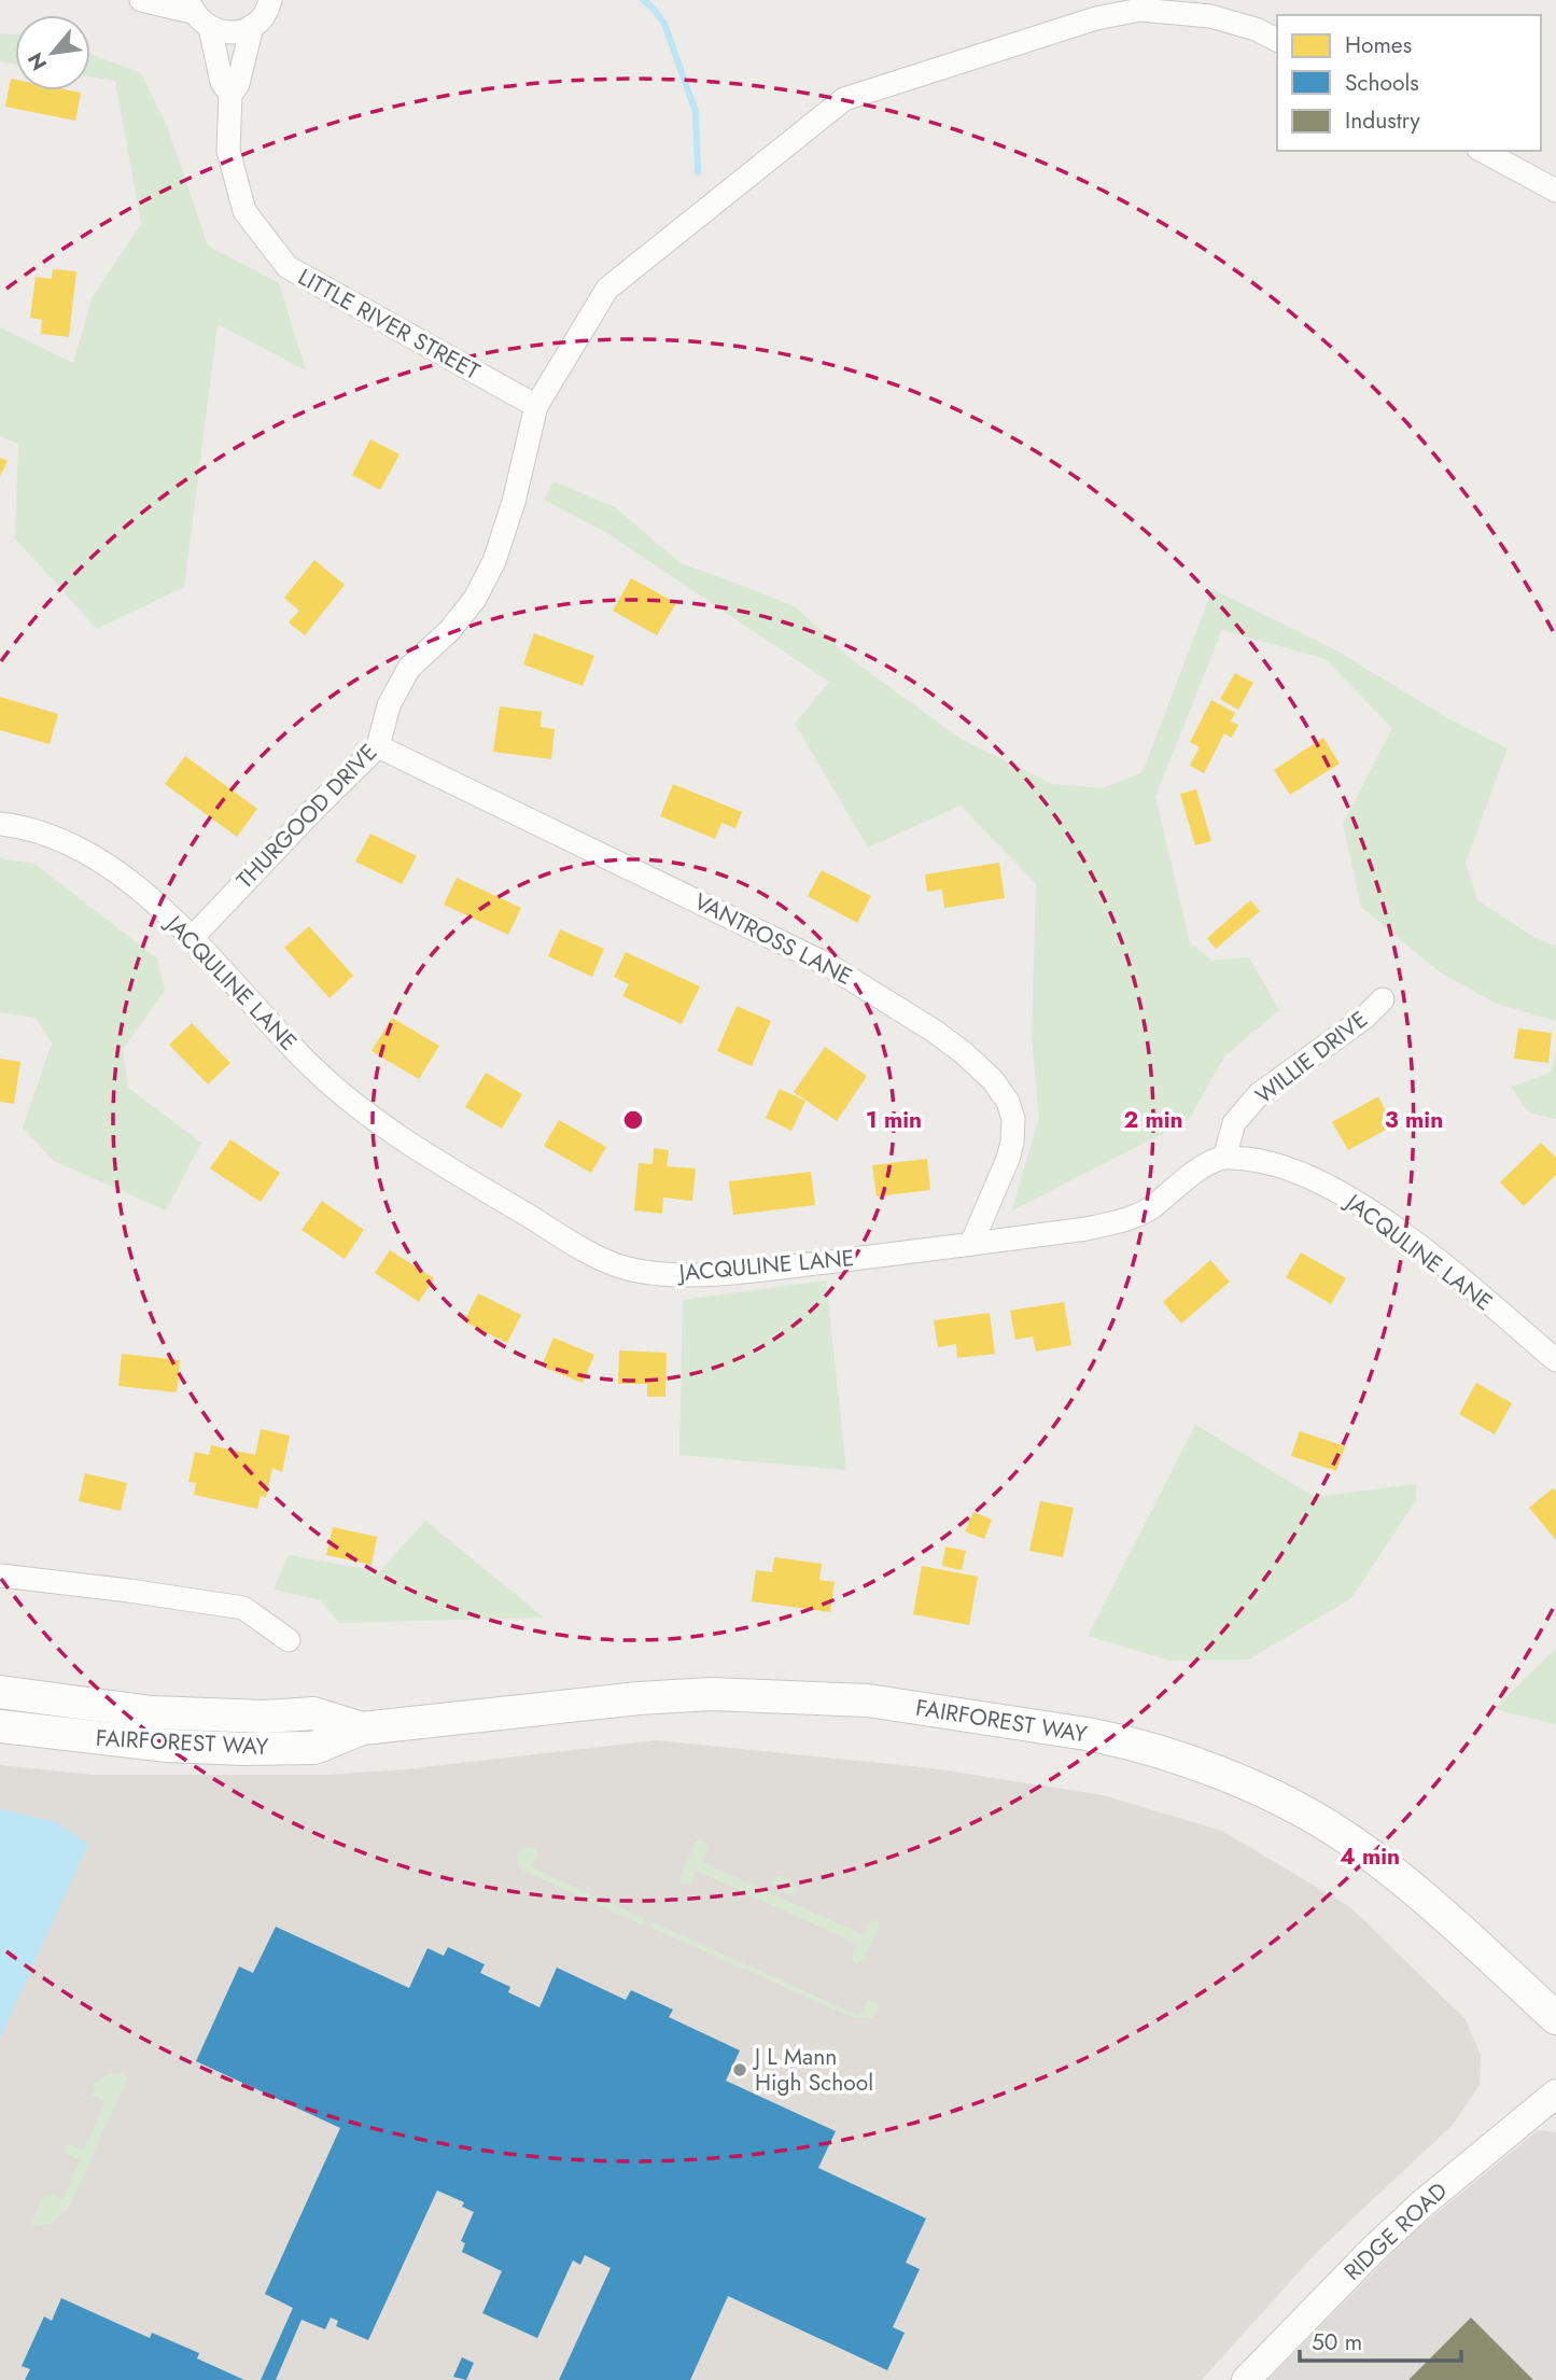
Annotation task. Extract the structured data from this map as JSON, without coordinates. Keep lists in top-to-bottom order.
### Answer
{
  "streets": {
    "main road": ["FAIRFOREST WAY"],
    "street": [
      "LITTLE RIVER STREET",
      "THURGOOD DRIVE",
      "VANTROSS LANE",
      "JACQULINE LANE",
      "WILLIE DRIVE",
      "RIDGE ROAD"
    ]
  },
  "crossings": [
    ["LITTLE RIVER STREET", "THURGOOD DRIVE"],
    ["THURGOOD DRIVE", "VANTROSS LANE"],
    ["THURGOOD DRIVE", "JACQULINE LANE"],
    ["VANTROSS LANE", "JACQULINE LANE"],
    ["JACQULINE LANE", "WILLIE DRIVE"]
  ],
  "places": ["J L Mann High School"],
  "legend": ["Homes", "Schools", "Industry"],
  "scale_bar": "50 m",
  "north": "bottom left",
  "rings": [
    "1 min",
    "2 min",
    "3 min",
    "4 min"
  ]
}
